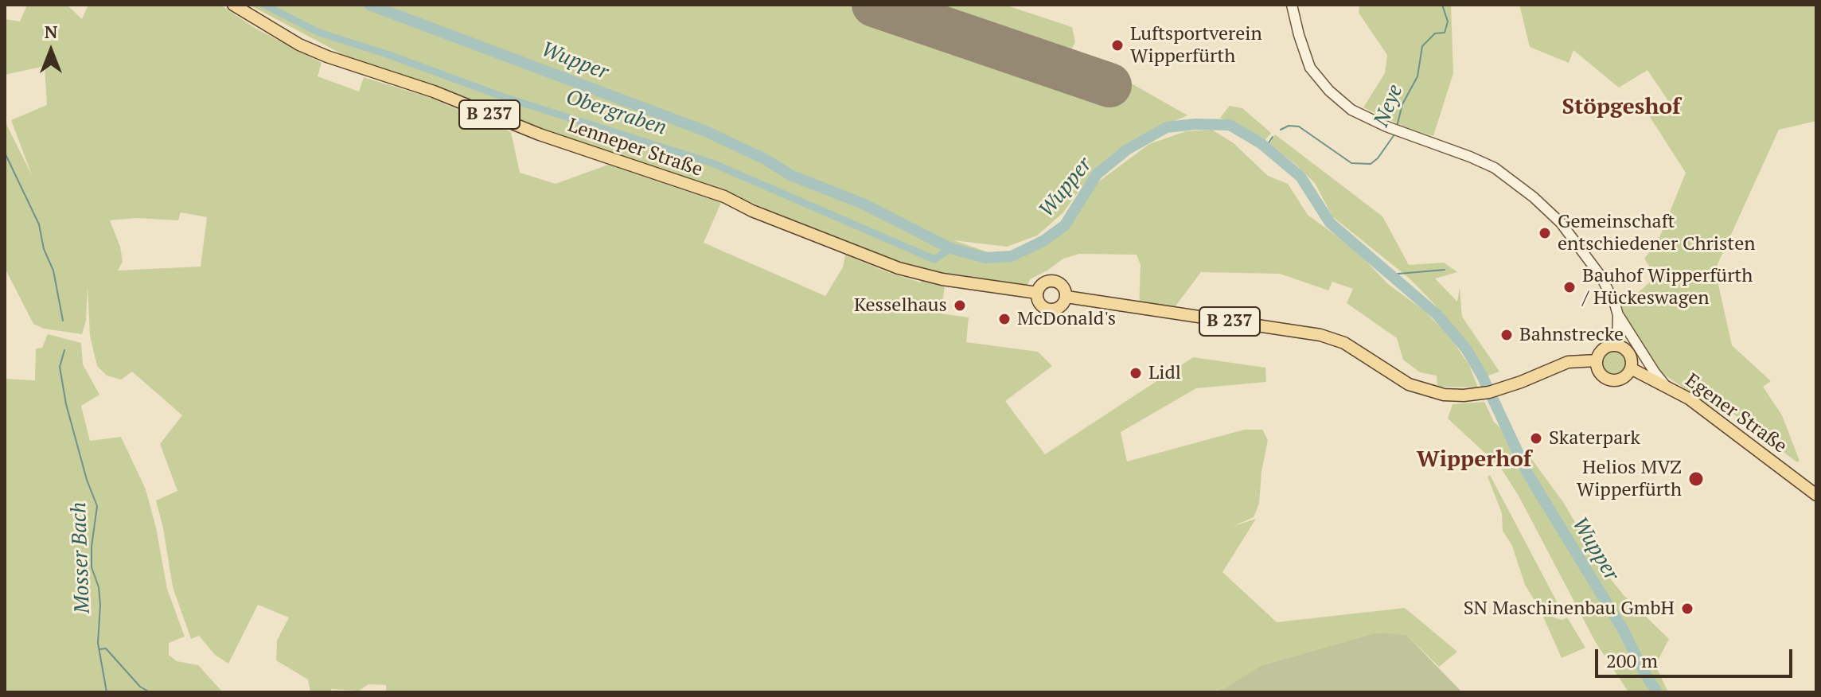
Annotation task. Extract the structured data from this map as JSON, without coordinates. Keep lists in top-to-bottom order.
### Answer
{
  "streets": {
    "main road": ["B 237", "Lenneper Straße", "Egener Straße"]
  },
  "crossings": [
    ["B 237", "Lenneper Straße"],
    ["B 237", "Egener Straße"]
  ],
  "districts": ["Stöpgeshof", "Wipperhof"],
  "water": [
    "Wupper",
    "Neye",
    "Obergraben",
    "Mosser Bach"
  ],
  "places": [
    "Luftsportverein Wipperfürth",
    "Gemeinschaft entschiedener Christen",
    "Bauhof Wipperfürth / Hückeswagen",
    "Kesselhaus",
    "McDonald's",
    "Bahnstrecke",
    "Lidl",
    "Skaterpark",
    "Helios MVZ Wipperfürth",
    "SN Maschinenbau GmbH"
  ],
  "scale_bar": "200 m",
  "north": "top"
}
